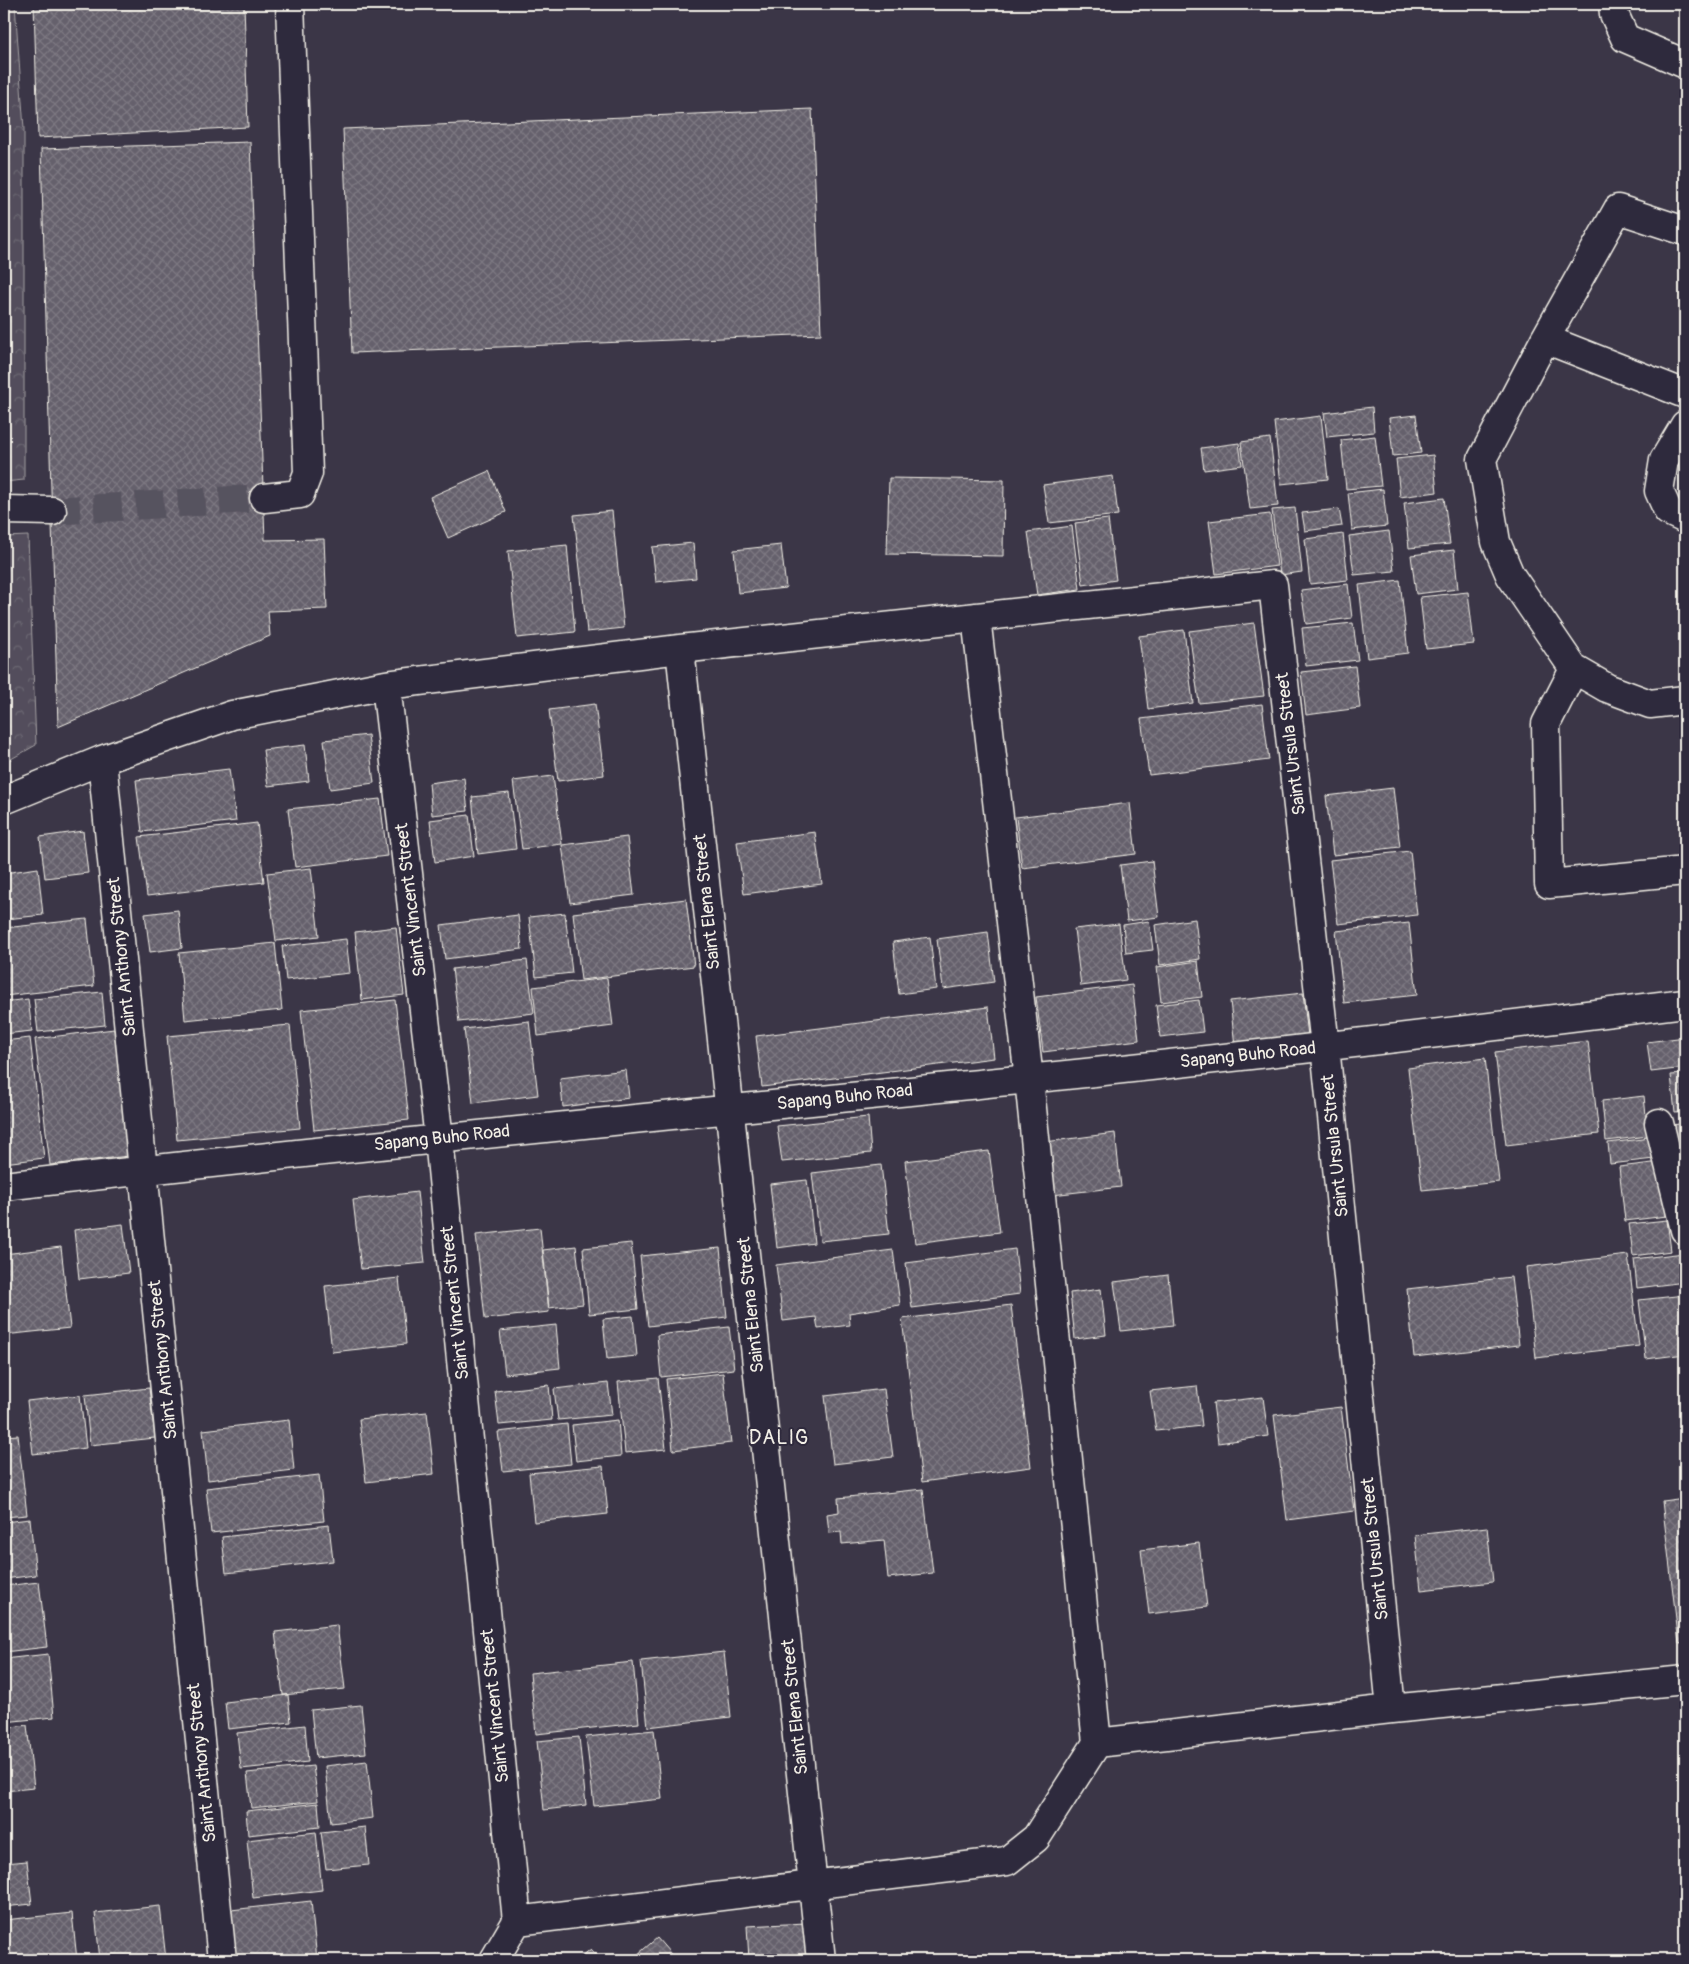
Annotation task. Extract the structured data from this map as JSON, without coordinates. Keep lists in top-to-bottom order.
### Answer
{
  "streets": {
    "street": [
      "Saint Ursula Street",
      "Saint Vincent Street",
      "Saint Elena Street",
      "Saint Anthony Street",
      "Sapang Buho Road"
    ]
  },
  "crossings": [
    ["Saint Ursula Street", "Sapang Buho Road"],
    ["Saint Vincent Street", "Sapang Buho Road"],
    ["Saint Elena Street", "Sapang Buho Road"],
    ["Saint Anthony Street", "Sapang Buho Road"]
  ],
  "districts": ["DALIG"]
}
